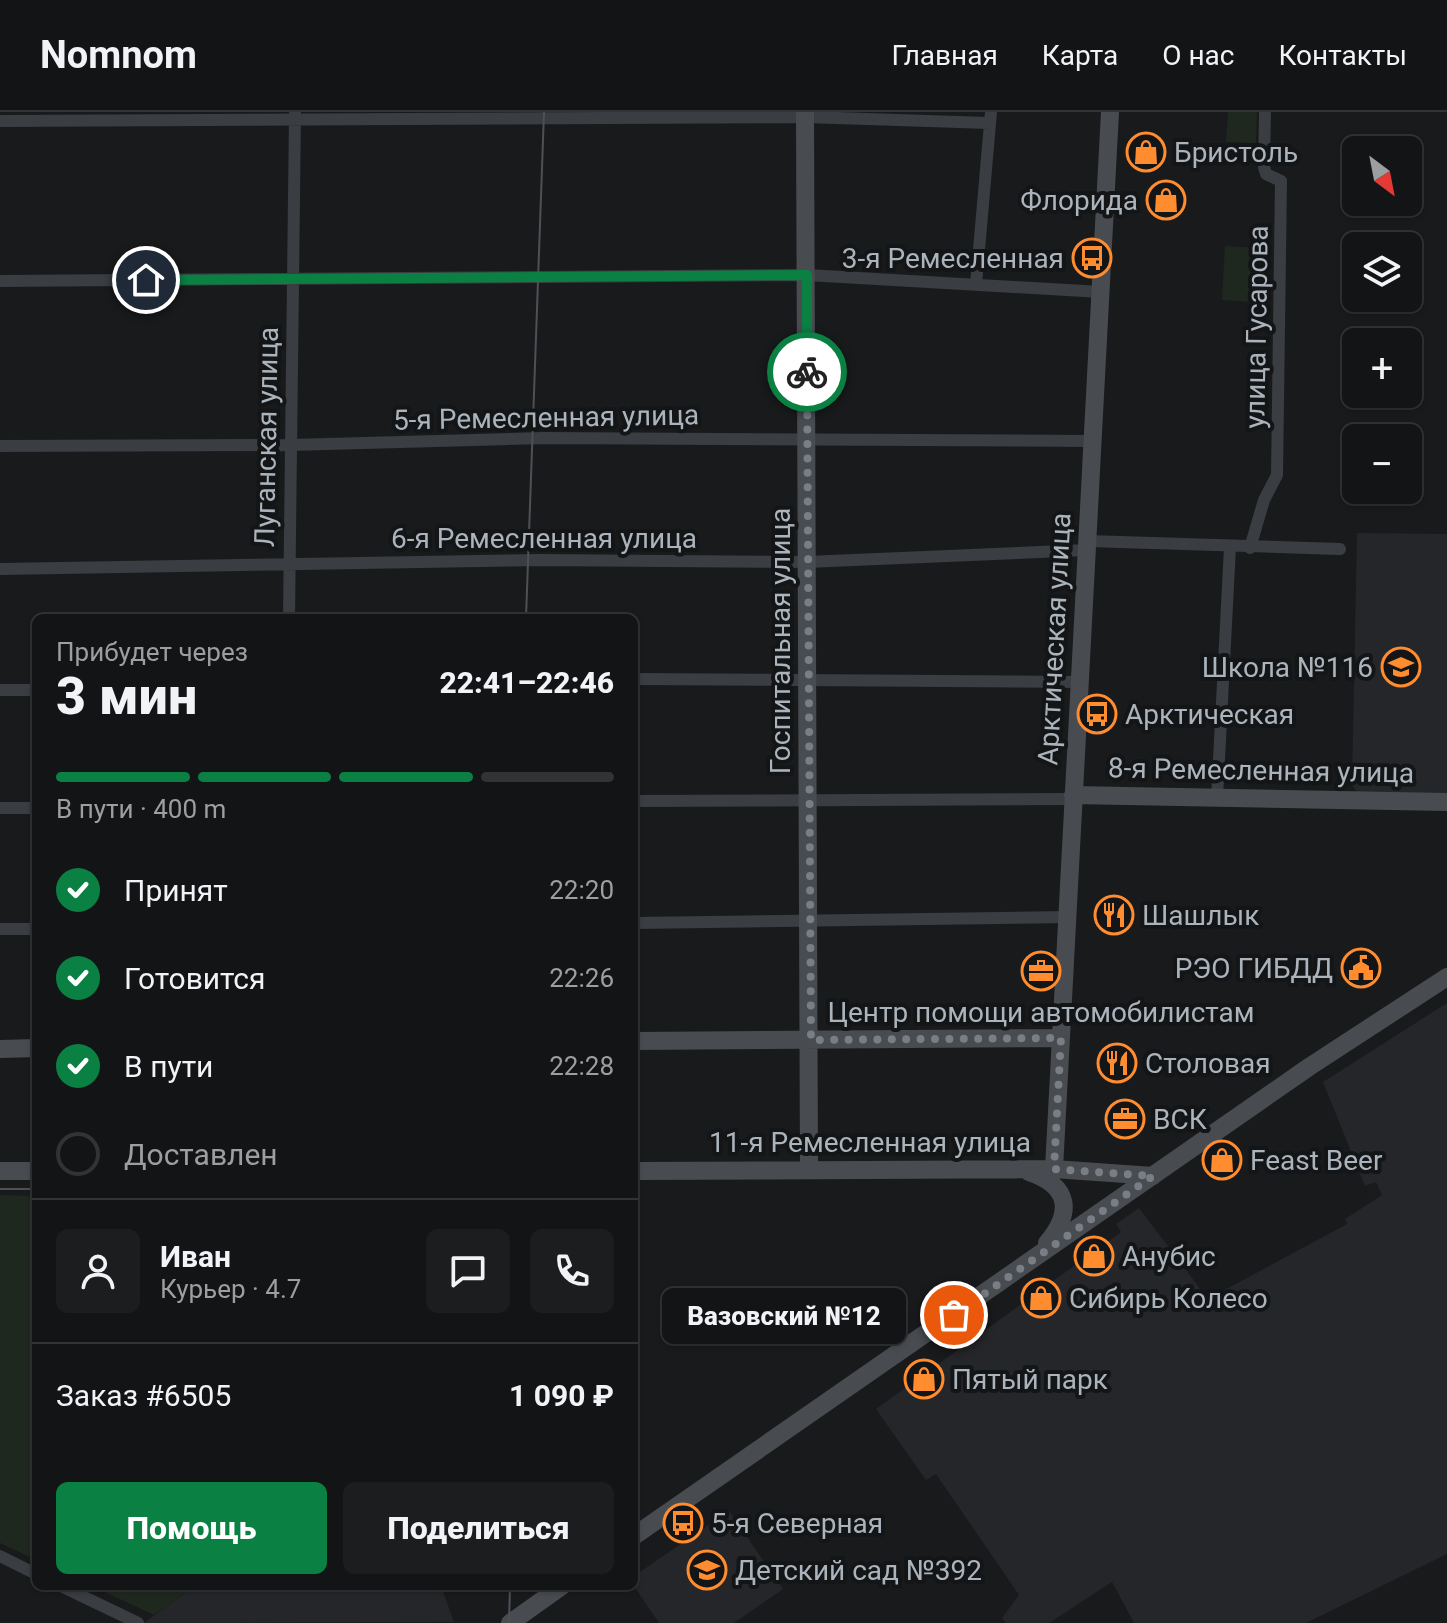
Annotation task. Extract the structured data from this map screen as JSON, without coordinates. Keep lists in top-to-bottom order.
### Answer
{
  "streets": {
    "main road": [
      "Арктическая улица",
      "Госпитальная улица",
      "8-я Ремесленная улица",
      "11-я Ремесленная улица"
    ],
    "street": [
      "улица Гусарова",
      "5-я Ремесленная улица",
      "Луганская улица",
      "6-я Ремесленная улица"
    ]
  },
  "crossings": [
    ["улица Гусарова", "6-я Ремесленная улица"],
    ["5-я Ремесленная улица", "Луганская улица"],
    ["5-я Ремесленная улица", "Арктическая улица"],
    ["5-я Ремесленная улица", "Госпитальная улица"],
    ["Луганская улица", "6-я Ремесленная улица"],
    ["6-я Ремесленная улица", "Арктическая улица"],
    ["6-я Ремесленная улица", "Госпитальная улица"],
    ["Арктическая улица", "8-я Ремесленная улица"],
    ["Арктическая улица", "11-я Ремесленная улица"],
    ["Госпитальная улица", "8-я Ремесленная улица"],
    ["Госпитальная улица", "11-я Ремесленная улица"]
  ],
  "places": {
    "shop": [
      "Бристоль",
      "Флорида",
      "Feast Beer",
      "Анубис",
      "Сибирь Колесо",
      "Пятый парк"
    ],
    "bus stop": ["3-я Ремесленная", "Арктическая", "5-я Северная"],
    "school or university": ["Школа №116", "Детский сад №392"],
    "restaurant": ["Шашлык", "Столовая"],
    "public building": ["РЭО ГИБДД"],
    "office": ["Центр помощи автомобилистам", "ВСК"],
    "other": ["Вазовский №12"]
  },
  "north": "bottom right",
  "page": {
    "header": "Nomnom",
    "nav": [
      "Главная",
      "Карта",
      "О нас",
      "Контакты"
    ],
    "map_buttons": ["+", "−"],
    "heading": ["3 мин", "Прибудет через", "22:41–22:46"],
    "panel": [
      "Иван",
      "Курьер · 4.7",
      "Заказ #6505",
      "1 090 ₽"
    ],
    "bar": "В пути · 400 m",
    "list": [
      ["Принят", "22:20"],
      ["Готовится", "22:26"],
      ["В пути", "22:28"],
      "Доставлен"
    ],
    "bubble": "Вазовский №12",
    "buttons": ["Помощь", "Поделиться"]
  }
}
